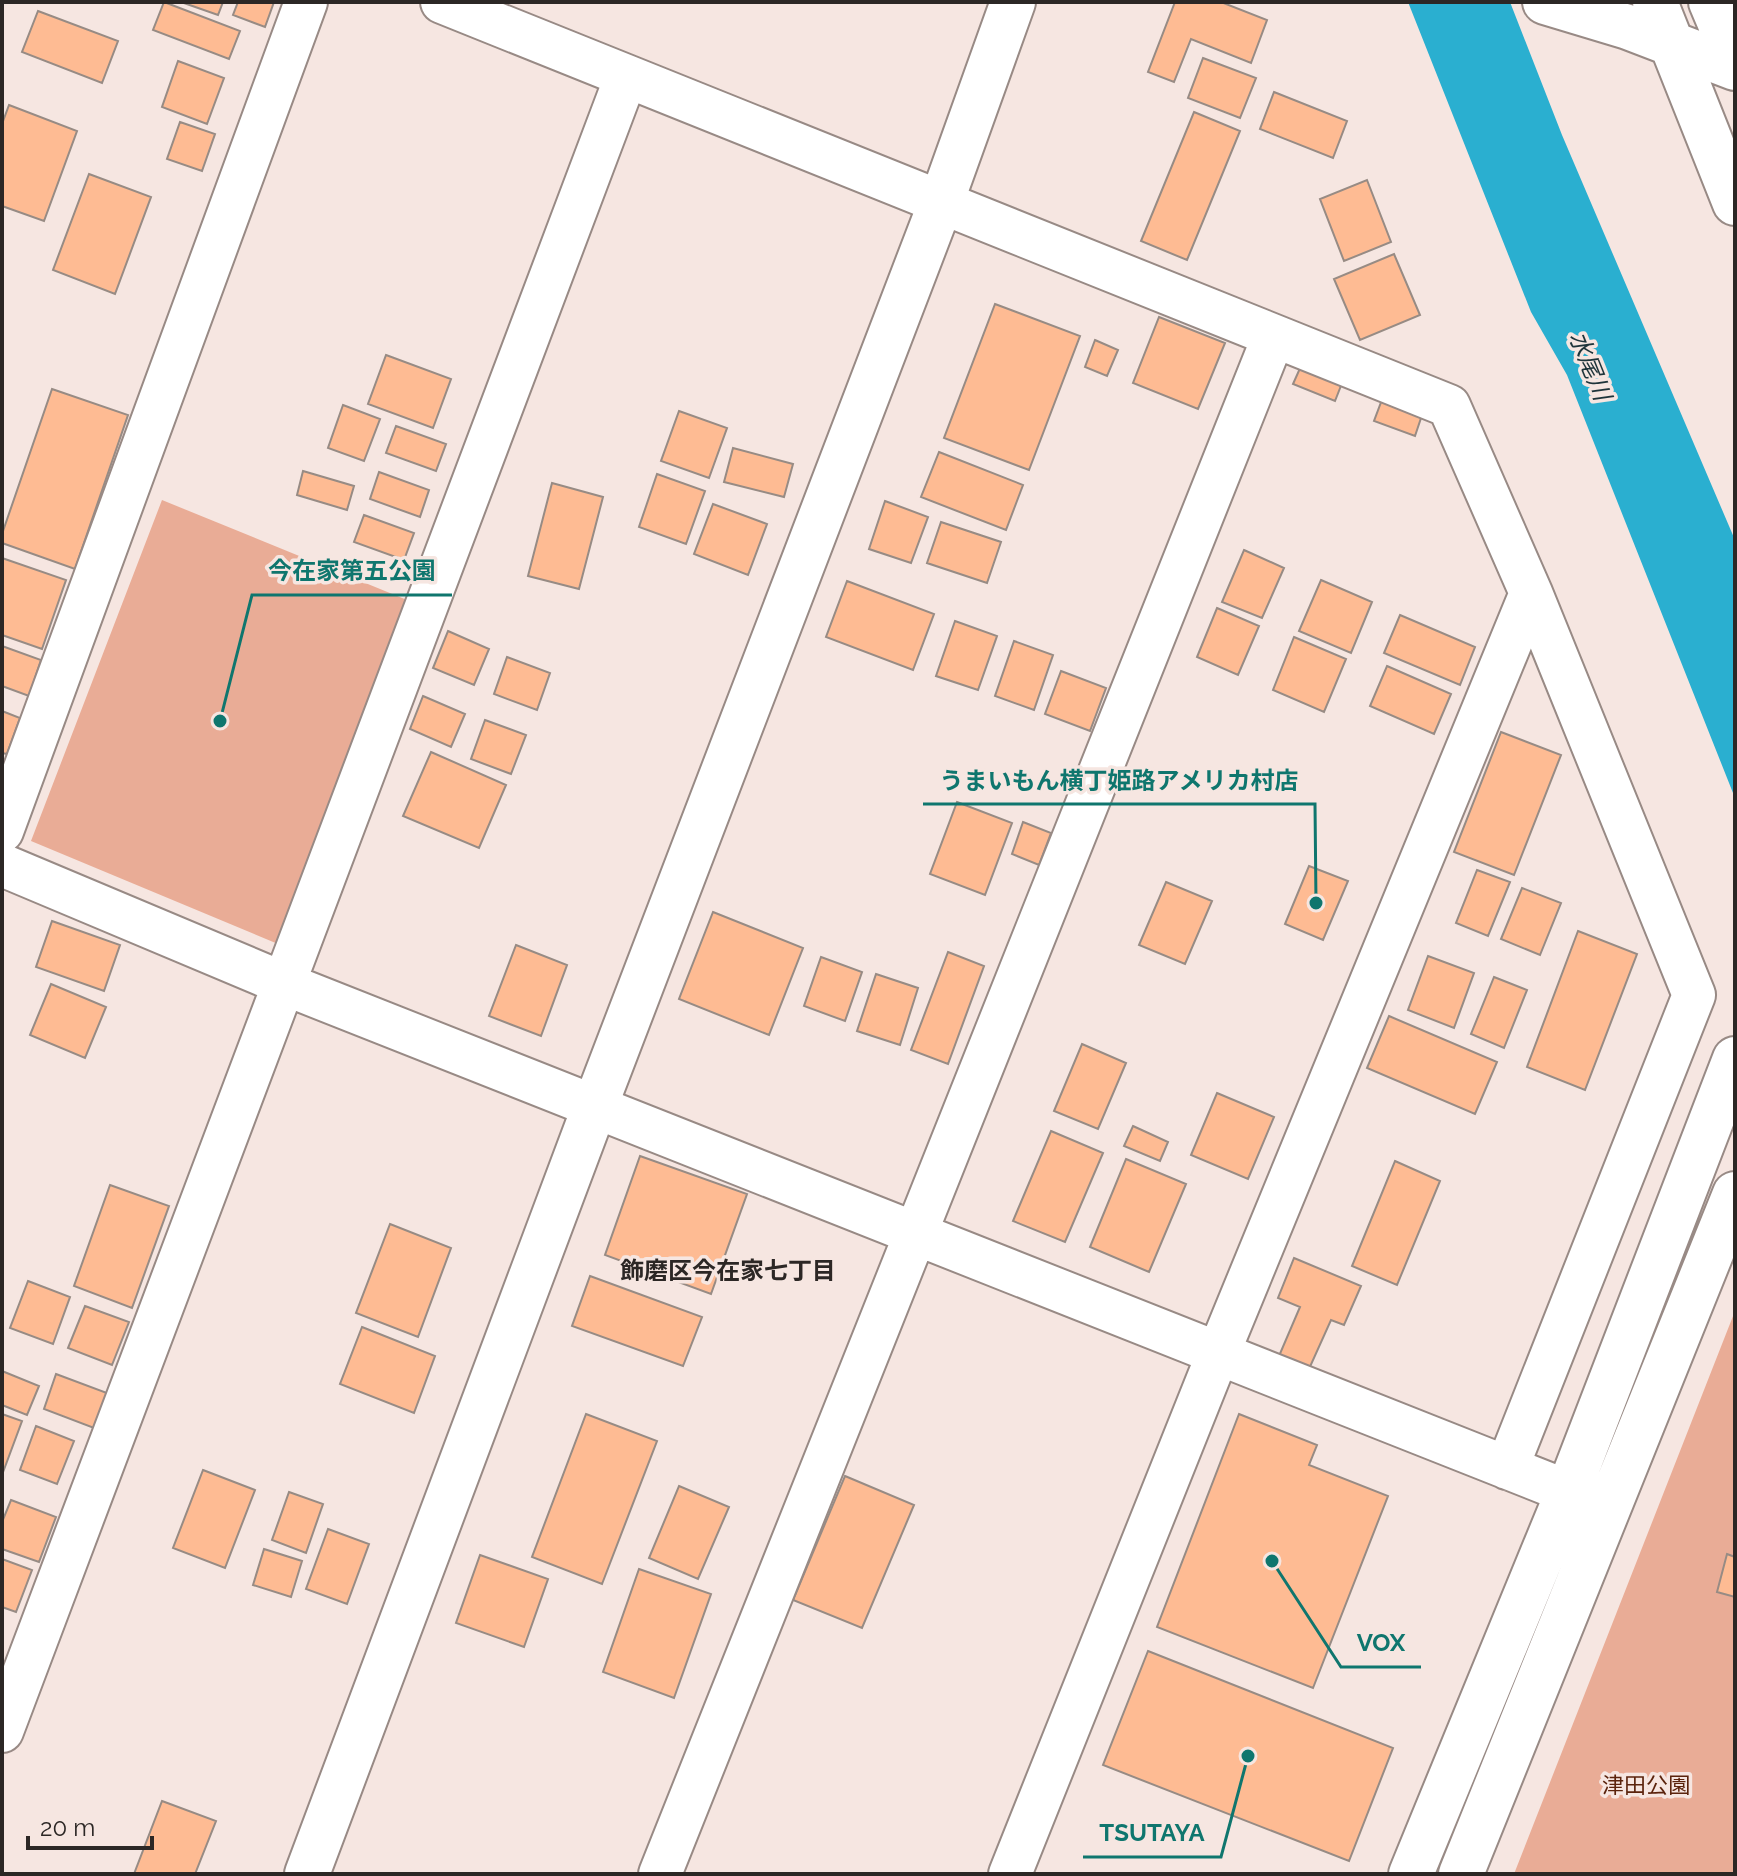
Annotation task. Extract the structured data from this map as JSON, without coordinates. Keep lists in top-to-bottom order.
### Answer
{
  "districts": ["飾磨区今在家七丁目"],
  "water": ["水尾川"],
  "parks": ["津田公園"],
  "places": [
    "今在家第五公園",
    "うまいもん横丁姫路アメリカ村店",
    "VOX",
    "TSUTAYA"
  ],
  "scale_bar": "20 m"
}
